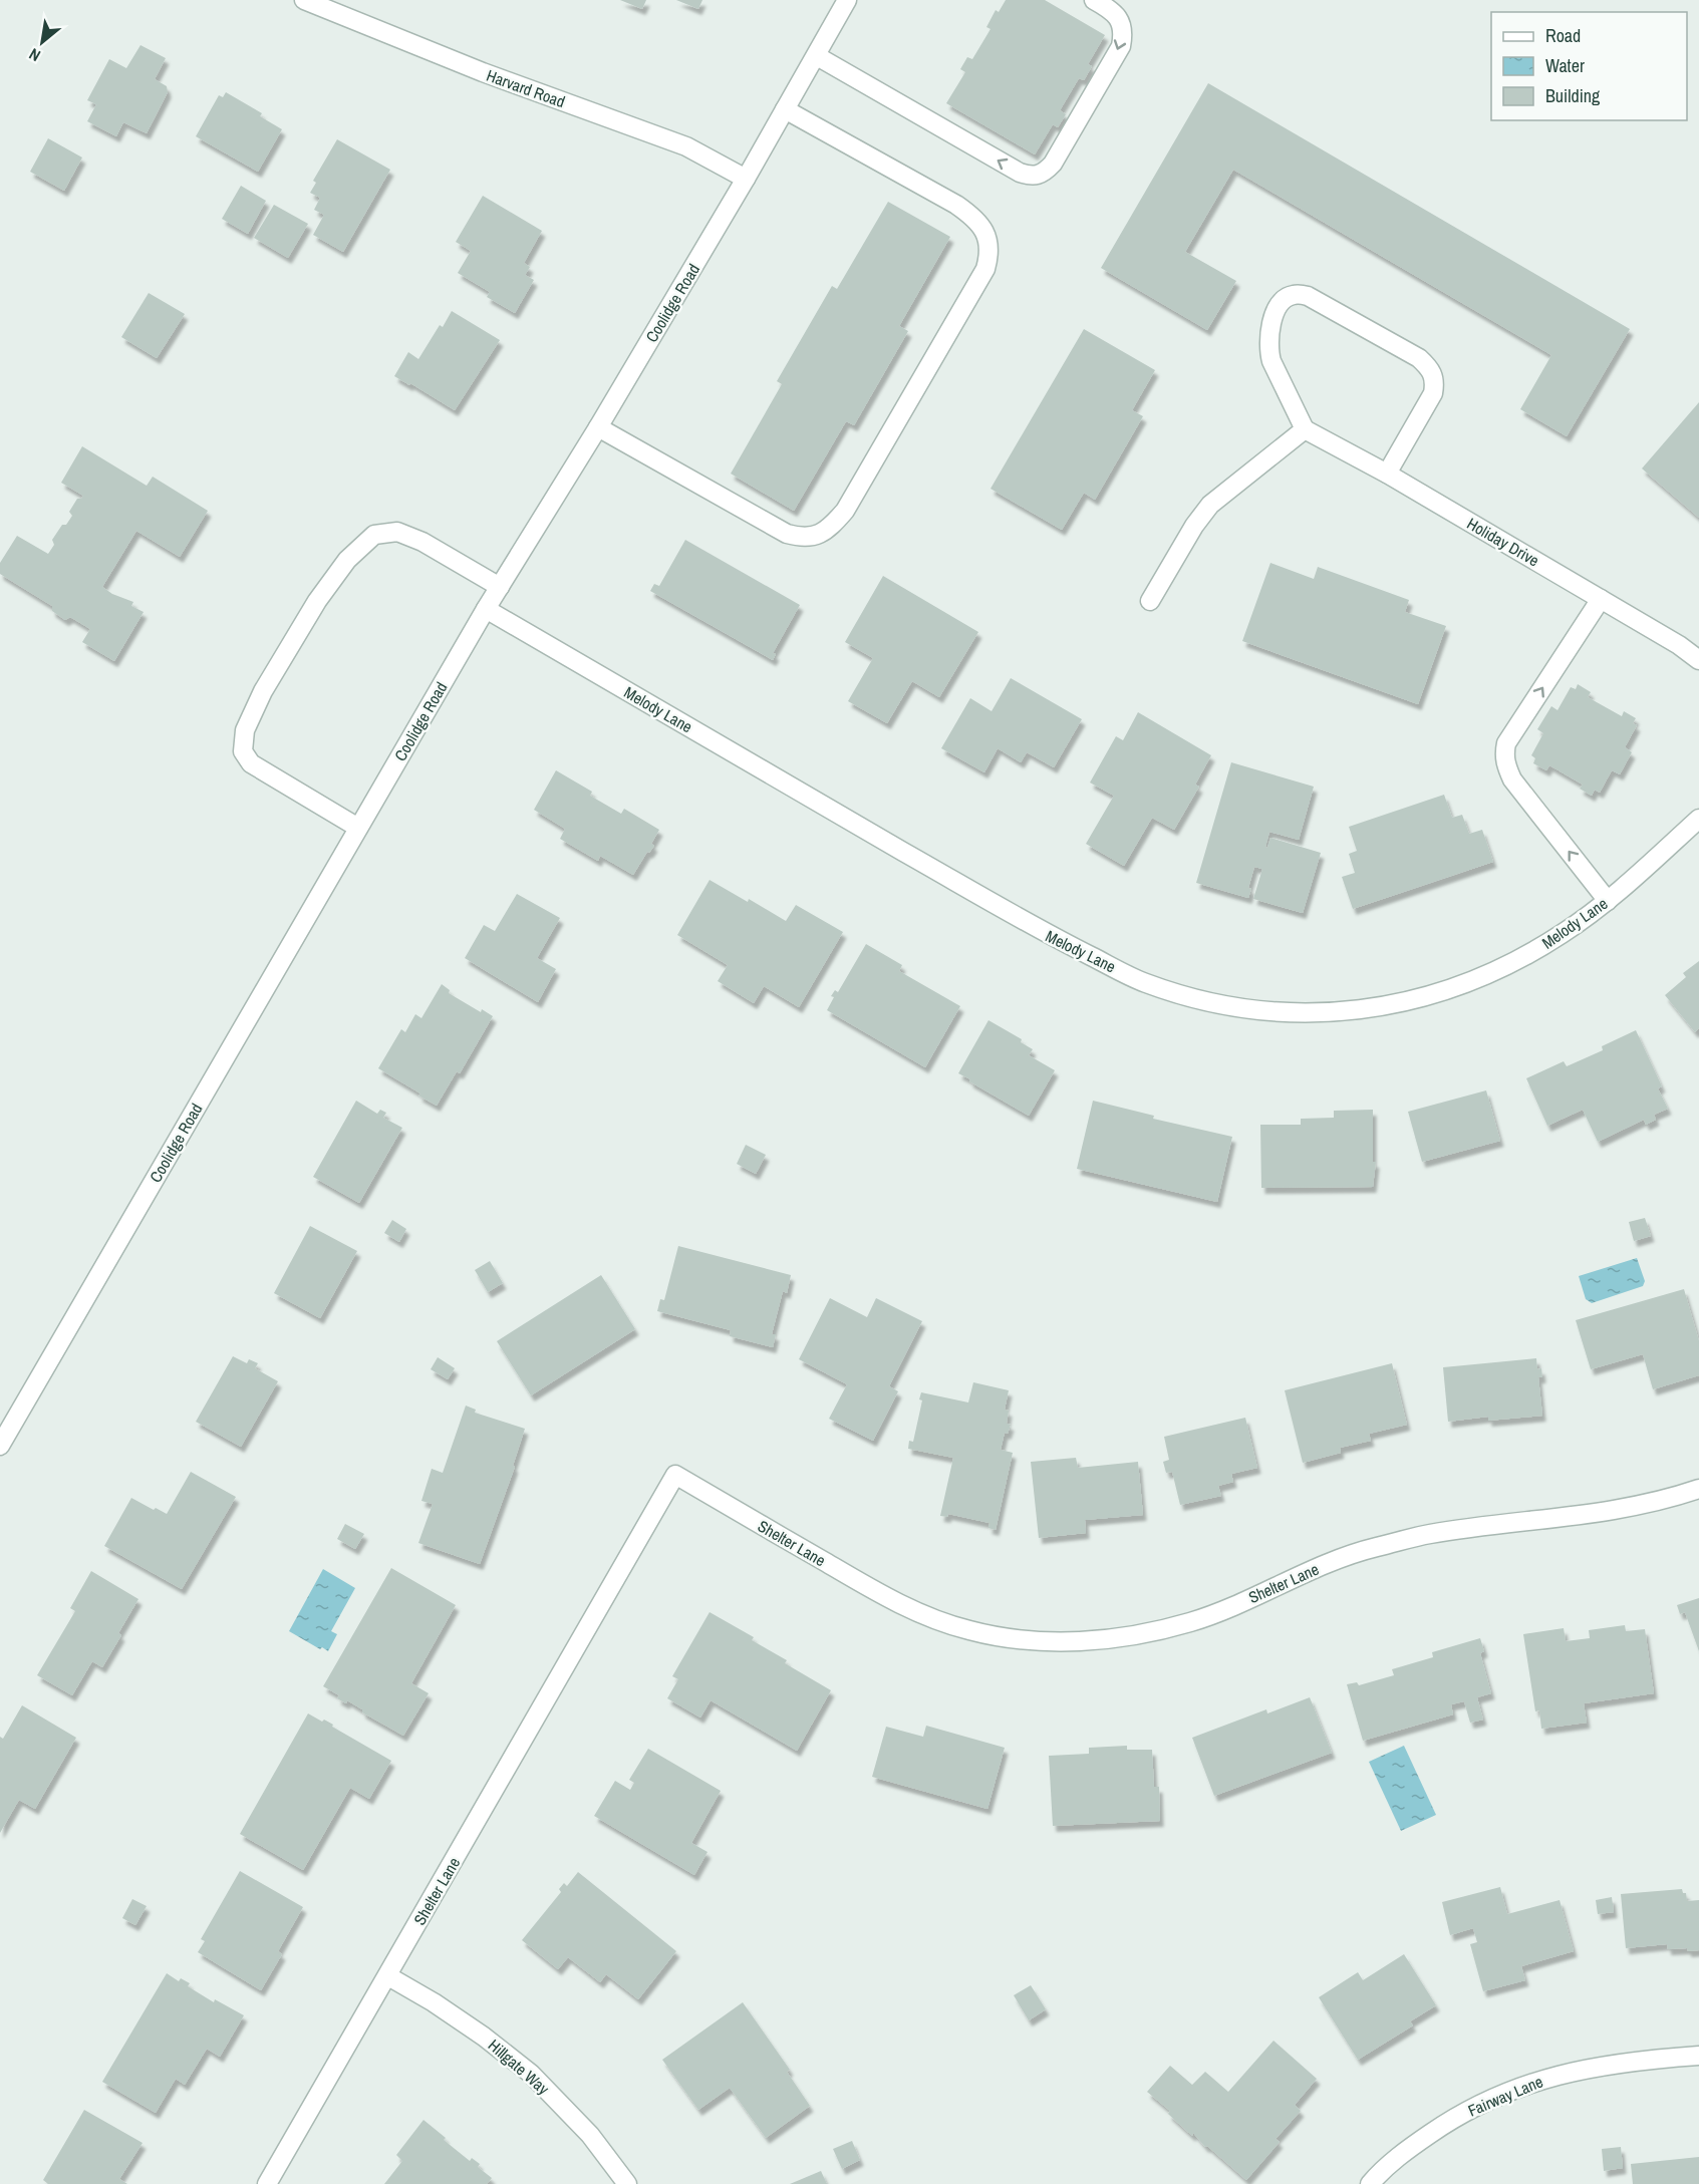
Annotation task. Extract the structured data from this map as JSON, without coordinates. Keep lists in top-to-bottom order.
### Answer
{
  "streets": {
    "street": [
      "Harvard Road",
      "Coolidge Road",
      "Holiday Drive",
      "Melody Lane",
      "Shelter Lane",
      "Hillgate Way",
      "Fairway Lane"
    ]
  },
  "crossings": [
    ["Harvard Road", "Coolidge Road"],
    ["Coolidge Road", "Melody Lane"],
    ["Shelter Lane", "Hillgate Way"]
  ],
  "legend": ["Road", "Water", "Building"],
  "north": "bottom left"
}
